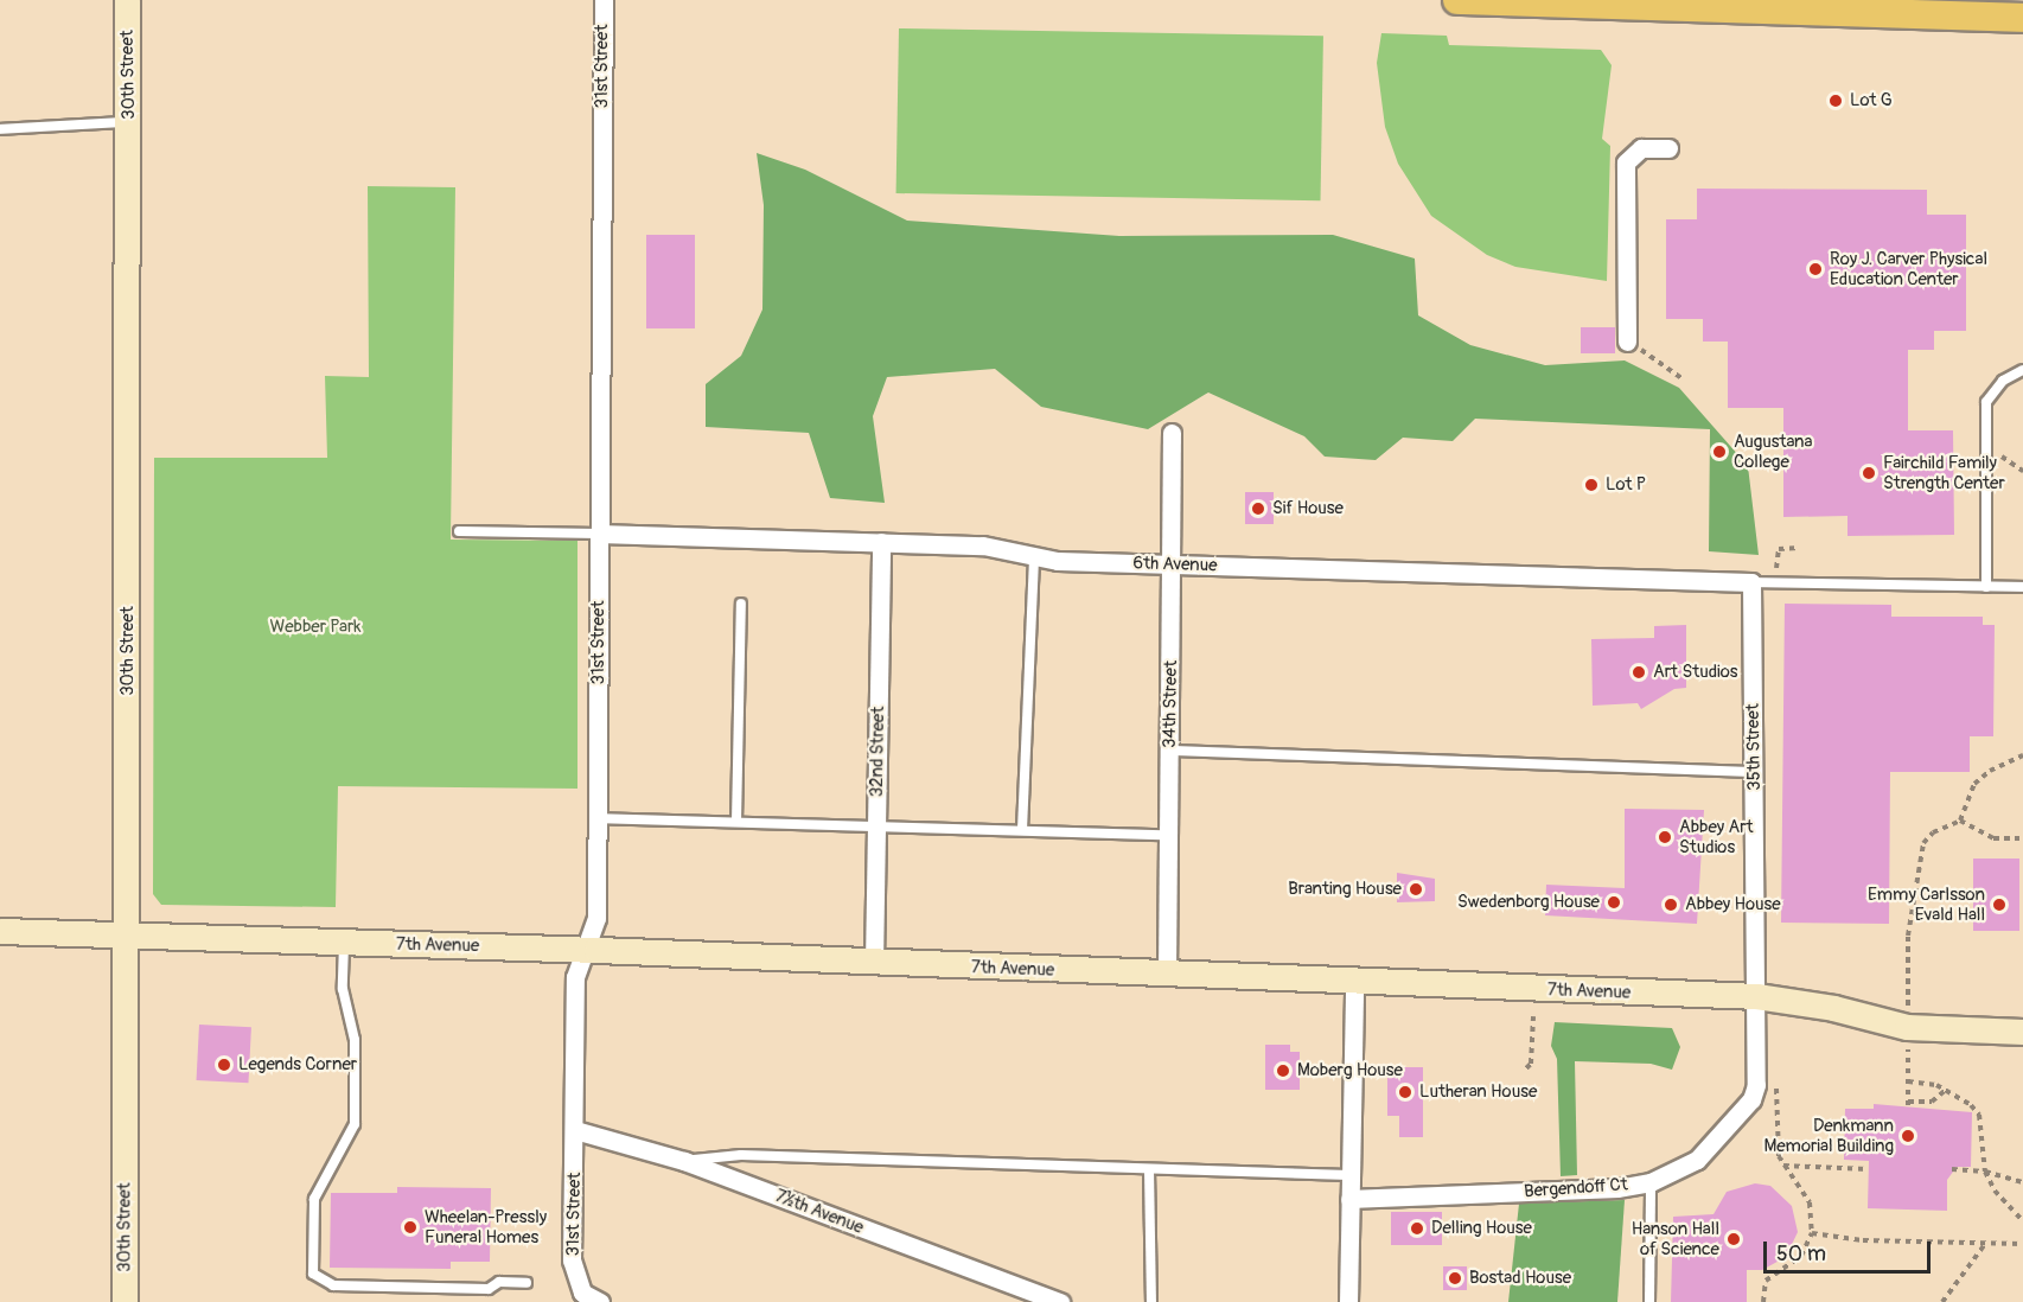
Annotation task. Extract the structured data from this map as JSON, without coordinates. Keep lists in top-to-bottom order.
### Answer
{
  "streets": {
    "street": [
      "31st Street",
      "30th Street",
      "6th Avenue",
      "34th Street",
      "35th Street",
      "32nd Street",
      "7th Avenue",
      "Bergendoff Ct",
      "7½th Avenue"
    ]
  },
  "crossings": [
    ["31st Street", "6th Avenue"],
    ["31st Street", "7th Avenue"],
    ["31st Street", "7½th Avenue"],
    ["30th Street", "7th Avenue"],
    ["6th Avenue", "34th Street"],
    ["6th Avenue", "35th Street"],
    ["6th Avenue", "32nd Street"],
    ["34th Street", "7th Avenue"],
    ["35th Street", "7th Avenue"],
    ["35th Street", "Bergendoff Ct"],
    ["32nd Street", "7th Avenue"],
    ["7th Avenue", "Bergendoff Ct"]
  ],
  "parks": ["Webber Park"],
  "places": [
    "Lot G",
    "Roy J. Carver Physical Education Center",
    "Augustana College",
    "Fairchild Family Strength Center",
    "Lot P",
    "Sif House",
    "Art Studios",
    "Abbey Art Studios",
    "Branting House",
    "Swedenborg House",
    "Abbey House",
    "Emmy Carlsson Evald Hall",
    "Legends Corner",
    "Moberg House",
    "Lutheran House",
    "Denkmann Memorial Building",
    "Wheelan-Pressly Funeral Homes",
    "Delling House",
    "Hanson Hall of Science",
    "Bostad House"
  ],
  "scale_bar": "50 m"
}
